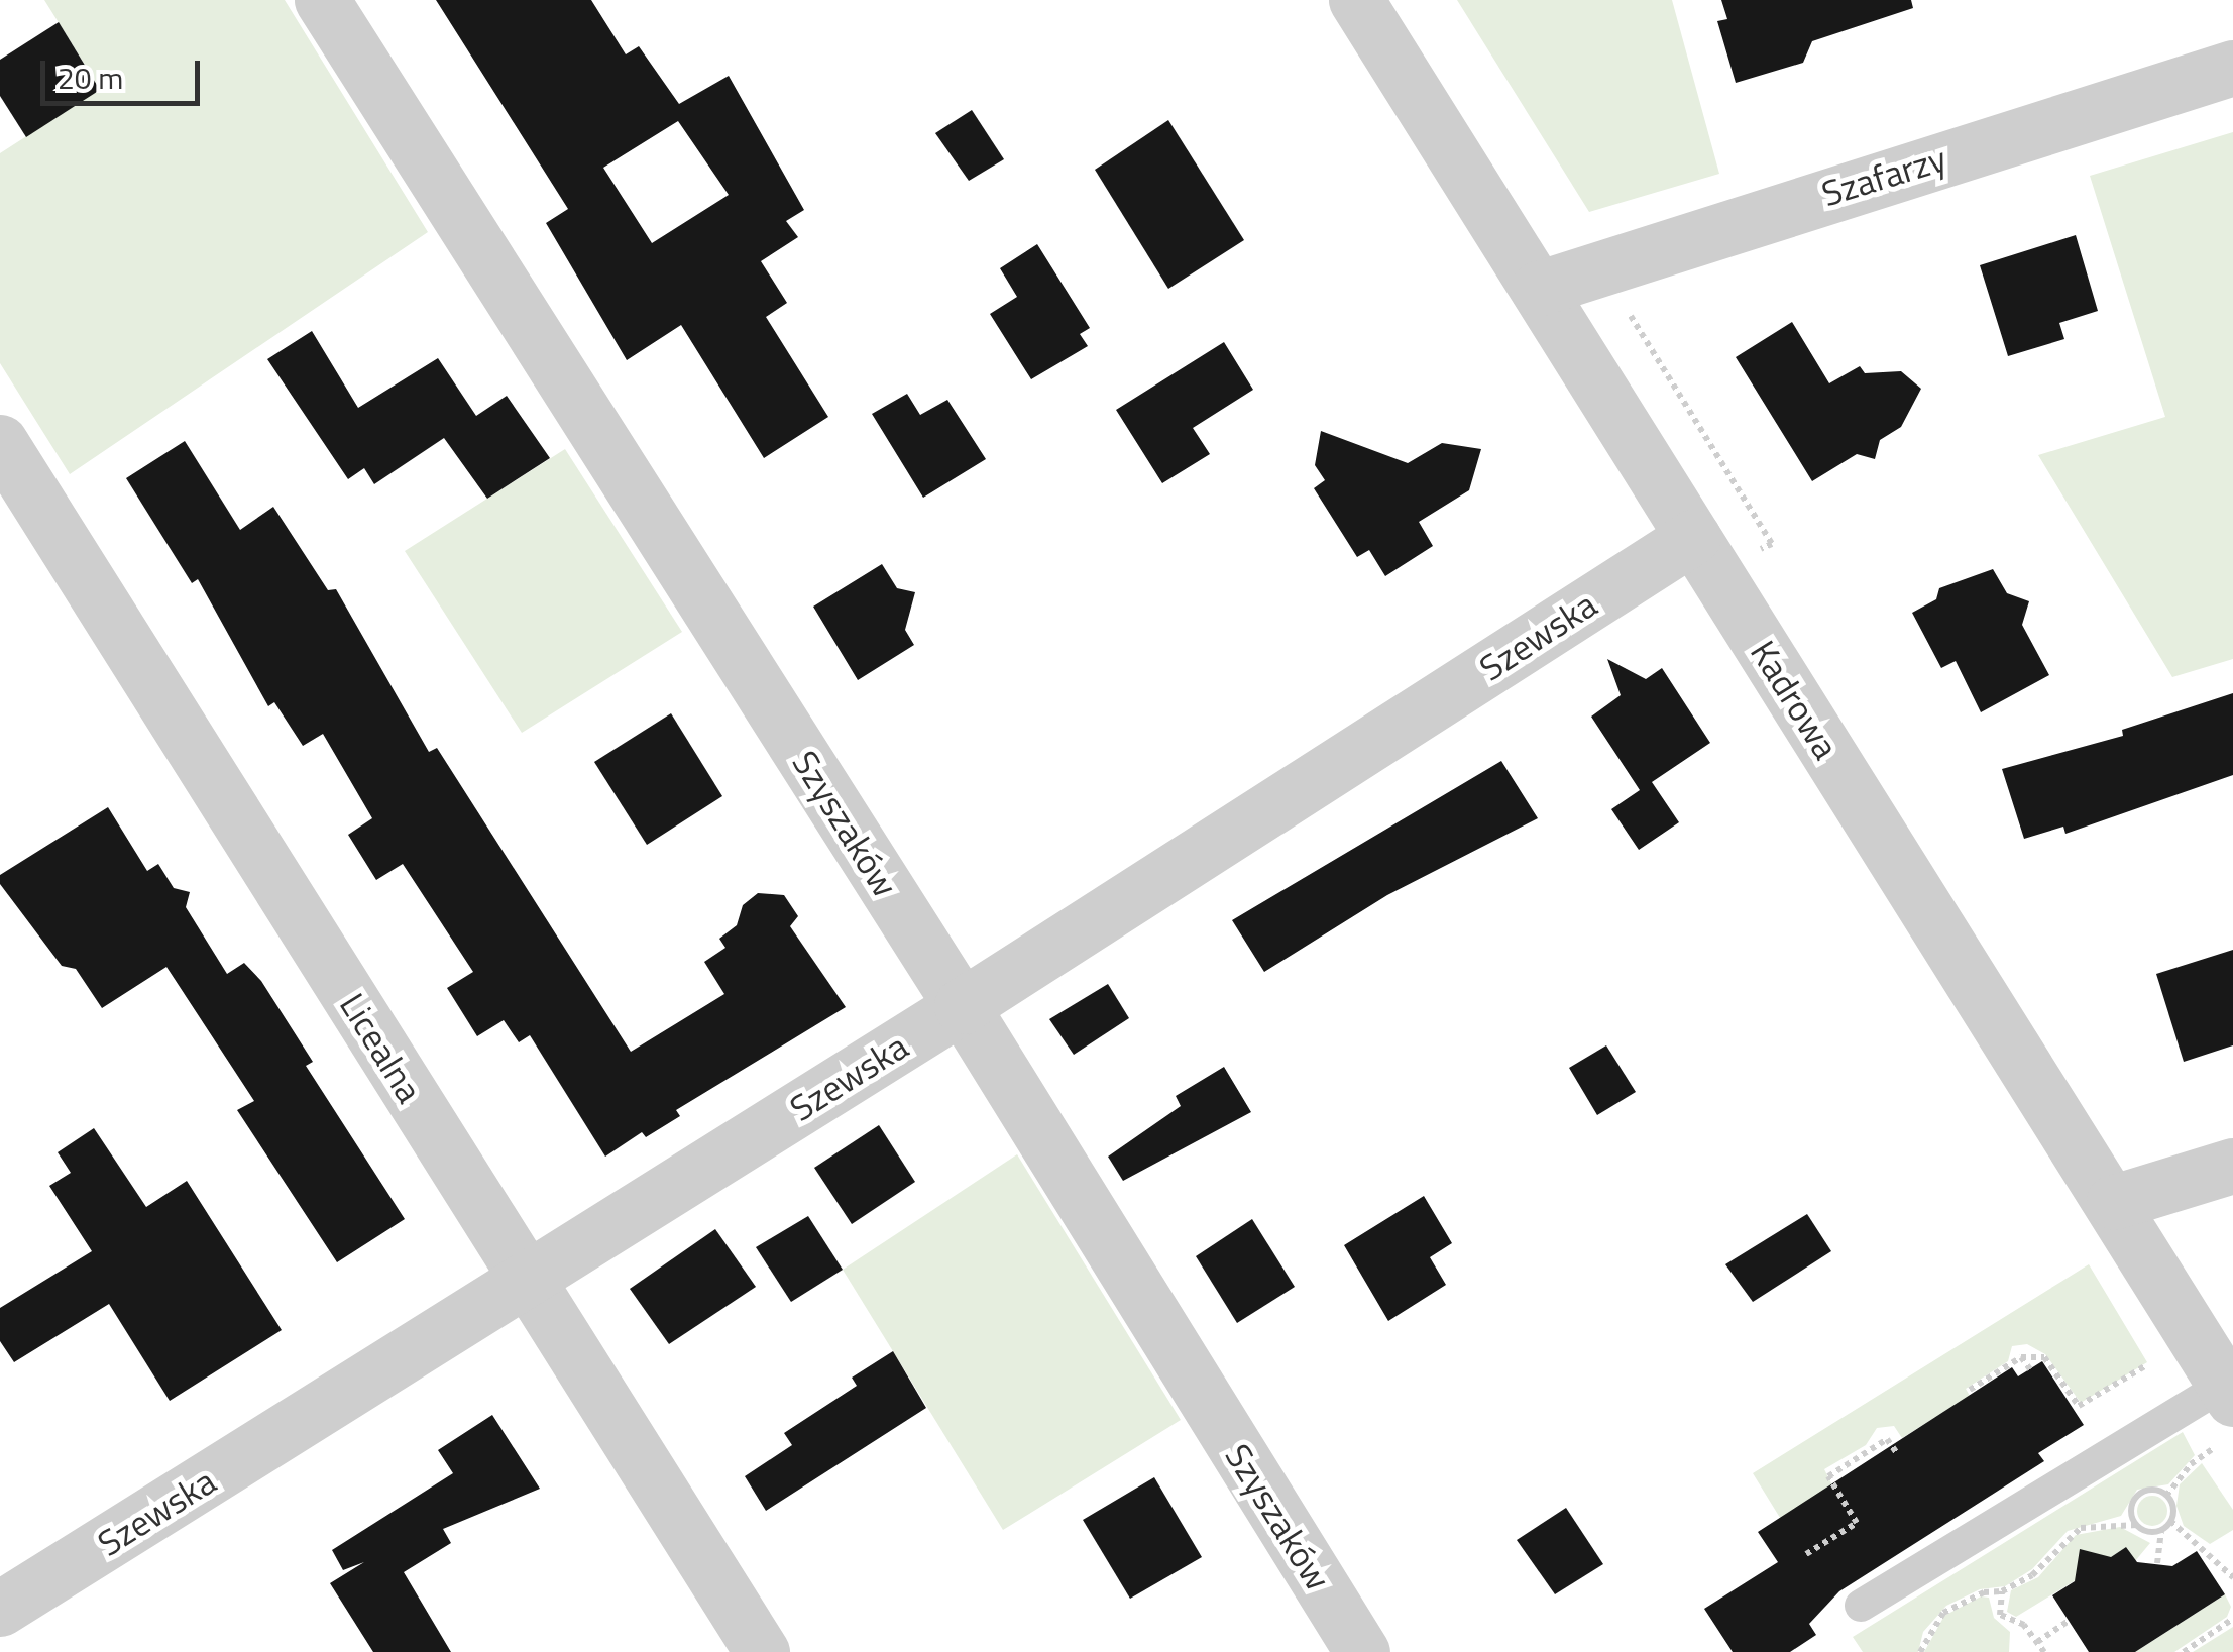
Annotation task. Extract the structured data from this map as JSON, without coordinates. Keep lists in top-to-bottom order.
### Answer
{
  "streets": {
    "street": [
      "Szafarzy",
      "Szewska",
      "Kadrowa",
      "Szyszaków",
      "Licealna"
    ]
  },
  "crossings": [
    ["Szafarzy", "Kadrowa"],
    ["Szewska", "Kadrowa"],
    ["Szewska", "Szyszaków"],
    ["Szewska", "Licealna"]
  ],
  "scale_bar": "20 m"
}
